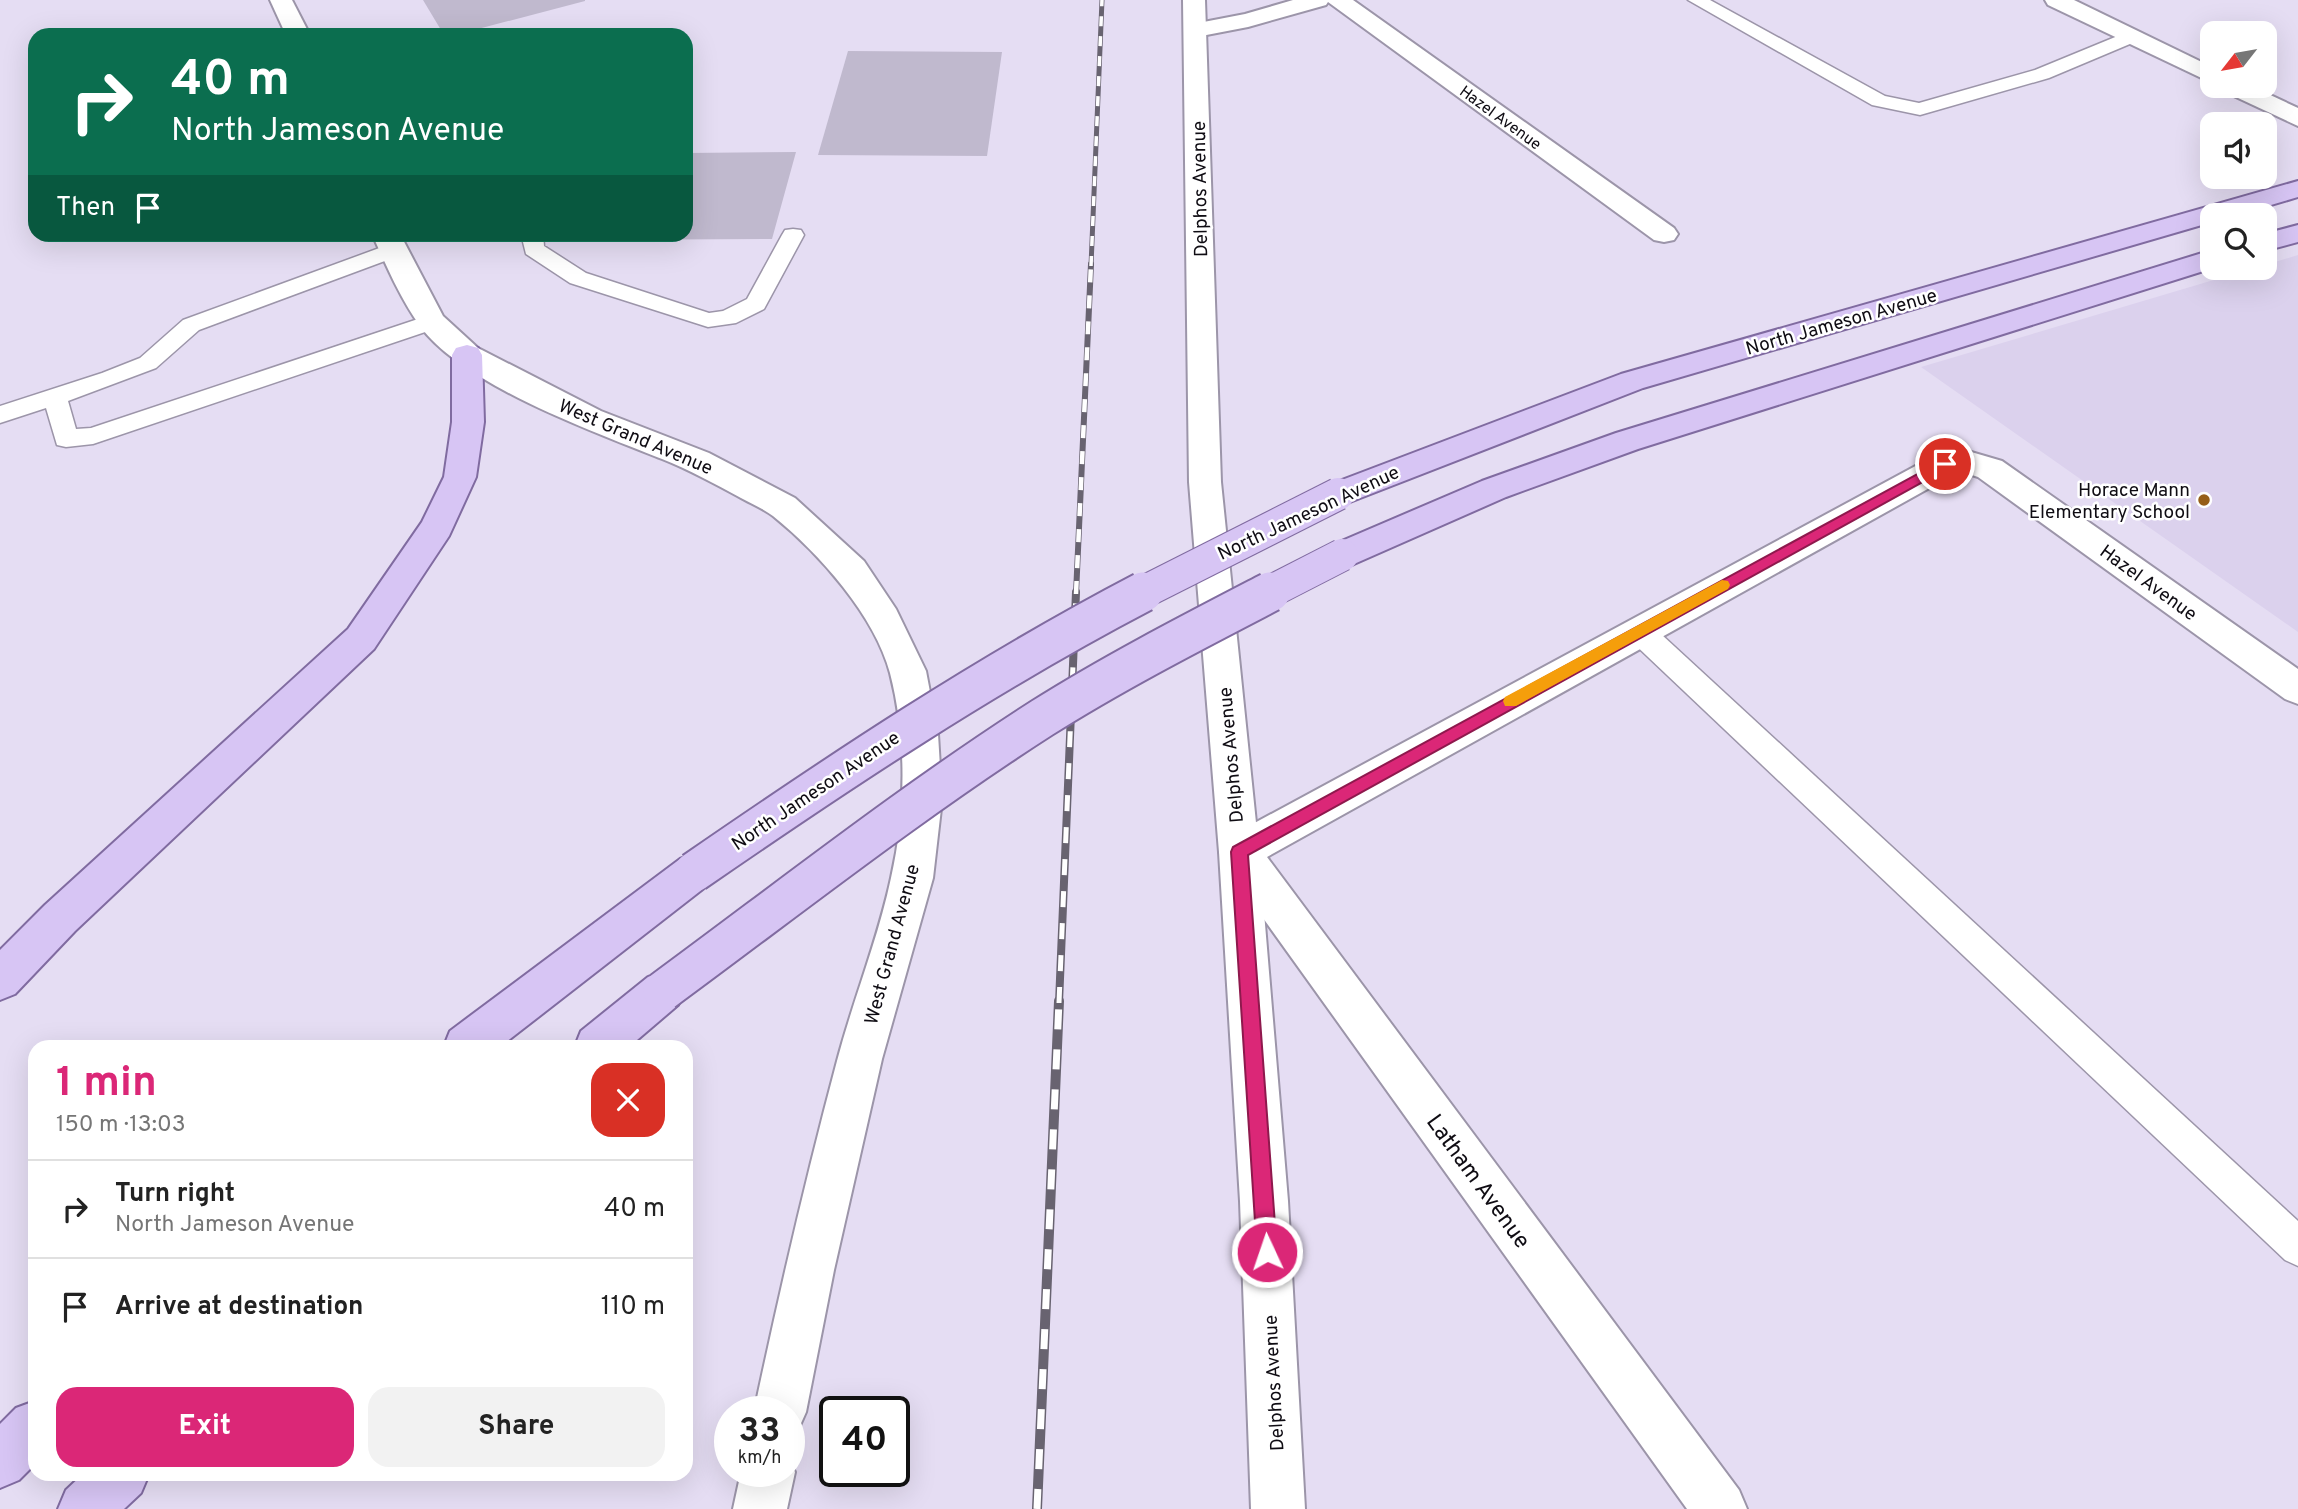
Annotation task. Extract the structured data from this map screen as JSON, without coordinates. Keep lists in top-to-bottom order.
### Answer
{
  "streets": {
    "main road": ["North Jameson Avenue"],
    "street": [
      "Hazel Avenue",
      "Delphos Avenue",
      "West Grand Avenue",
      "Latham Avenue"
    ]
  },
  "crossings": [
    ["Delphos Avenue", "Latham Avenue"]
  ],
  "places": ["Horace Mann Elementary School"],
  "north": "bottom left",
  "page": {
    "turn": ["40 m", "North Jameson Avenue"],
    "then": "Then",
    "heading": ["1 min", "150 m · 13:03"],
    "list": [
      {
        "name": "Turn right",
        "note": "North Jameson Avenue",
        "value": "40 m"
      },
      {
        "name": "Arrive at destination",
        "value": "110 m"
      }
    ],
    "buttons": ["Exit", "Share"],
    "speed": "33 km/h",
    "limit": "40"
  }
}
